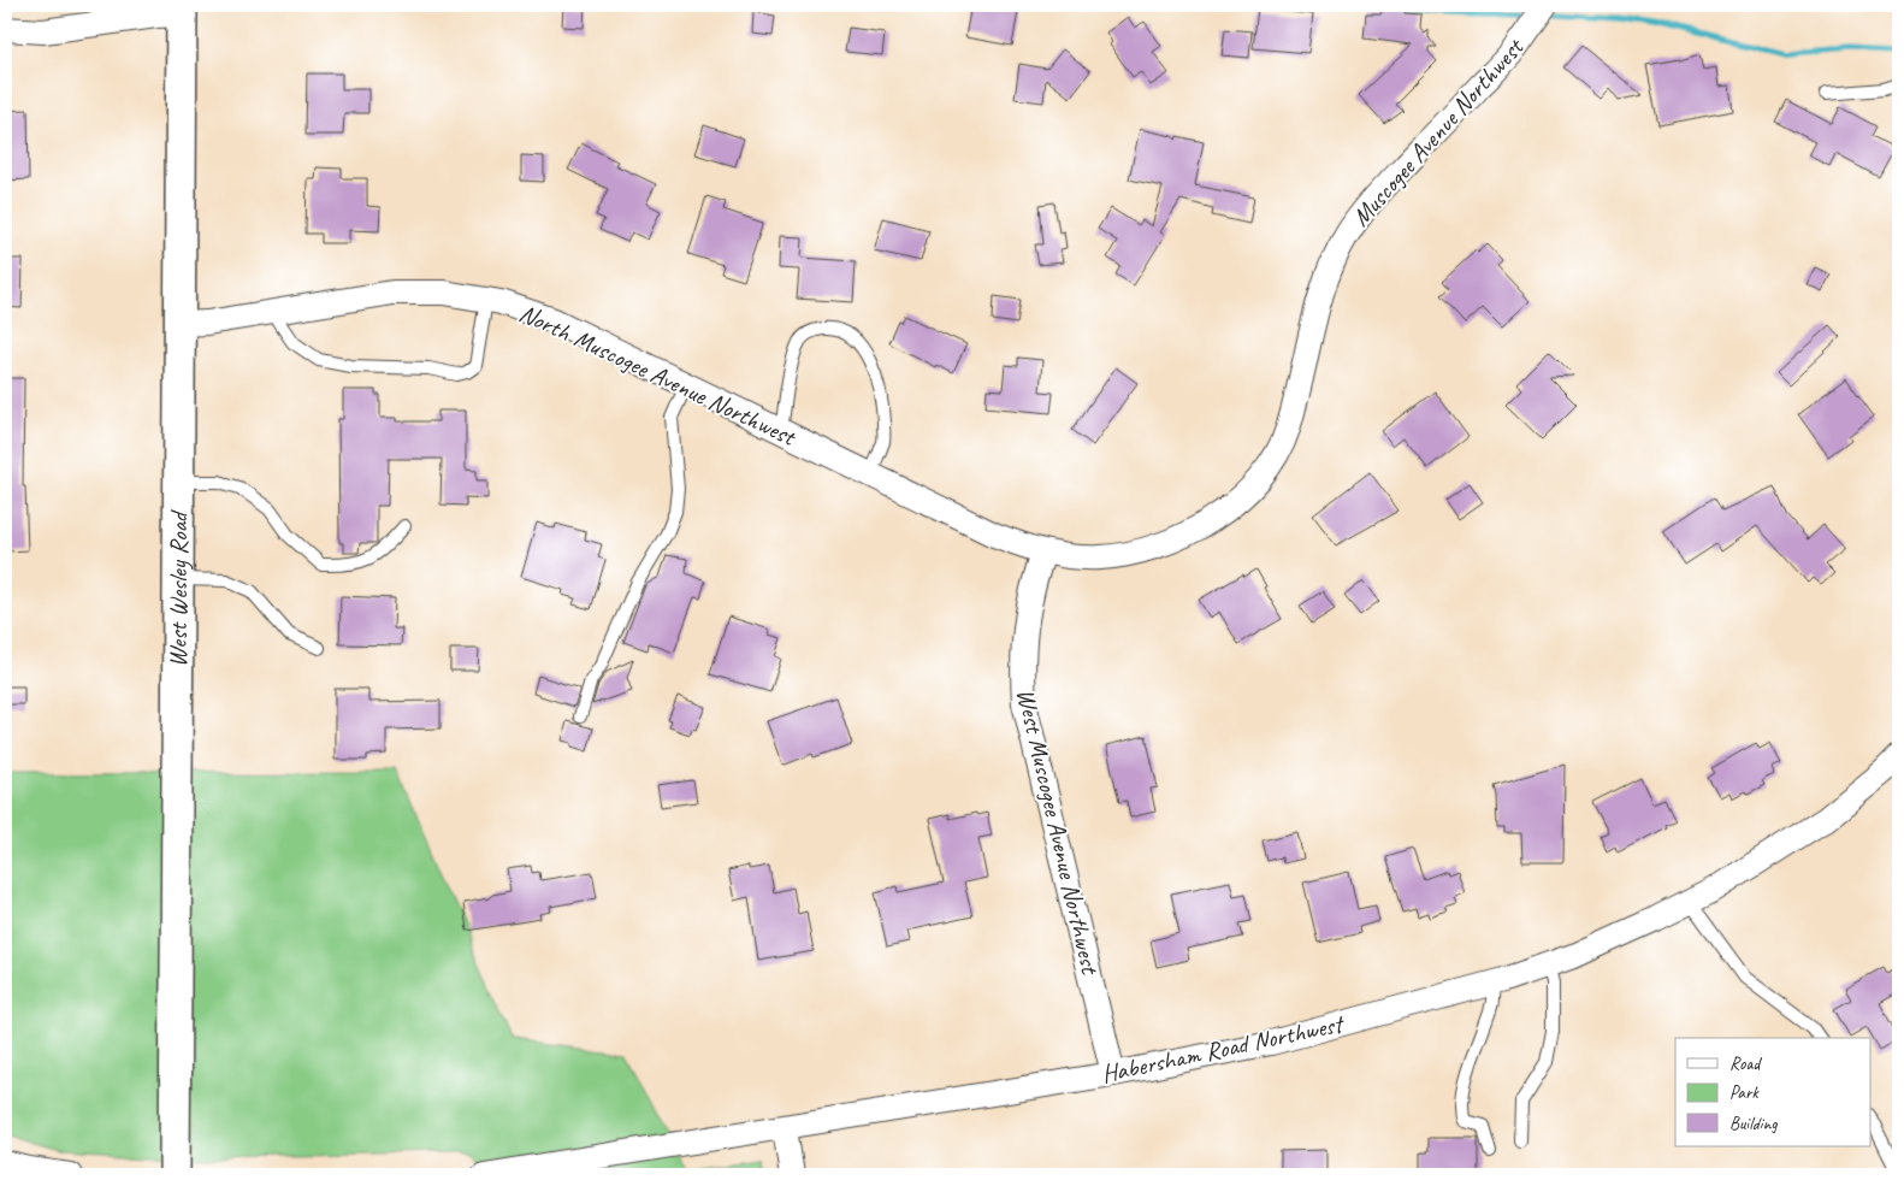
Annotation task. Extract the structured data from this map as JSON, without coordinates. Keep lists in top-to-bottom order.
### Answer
{
  "streets": {
    "street": [
      "Muscogee Avenue Northwest",
      "North Muscogee Avenue Northwest",
      "West Wesley Road",
      "West Muscogee Avenue Northwest",
      "Habersham Road Northwest"
    ]
  },
  "crossings": [
    ["Muscogee Avenue Northwest", "North Muscogee Avenue Northwest"],
    ["Muscogee Avenue Northwest", "West Muscogee Avenue Northwest"],
    ["North Muscogee Avenue Northwest", "West Wesley Road"],
    ["North Muscogee Avenue Northwest", "West Muscogee Avenue Northwest"],
    ["West Muscogee Avenue Northwest", "Habersham Road Northwest"]
  ],
  "legend": ["Road", "Park", "Building"]
}
